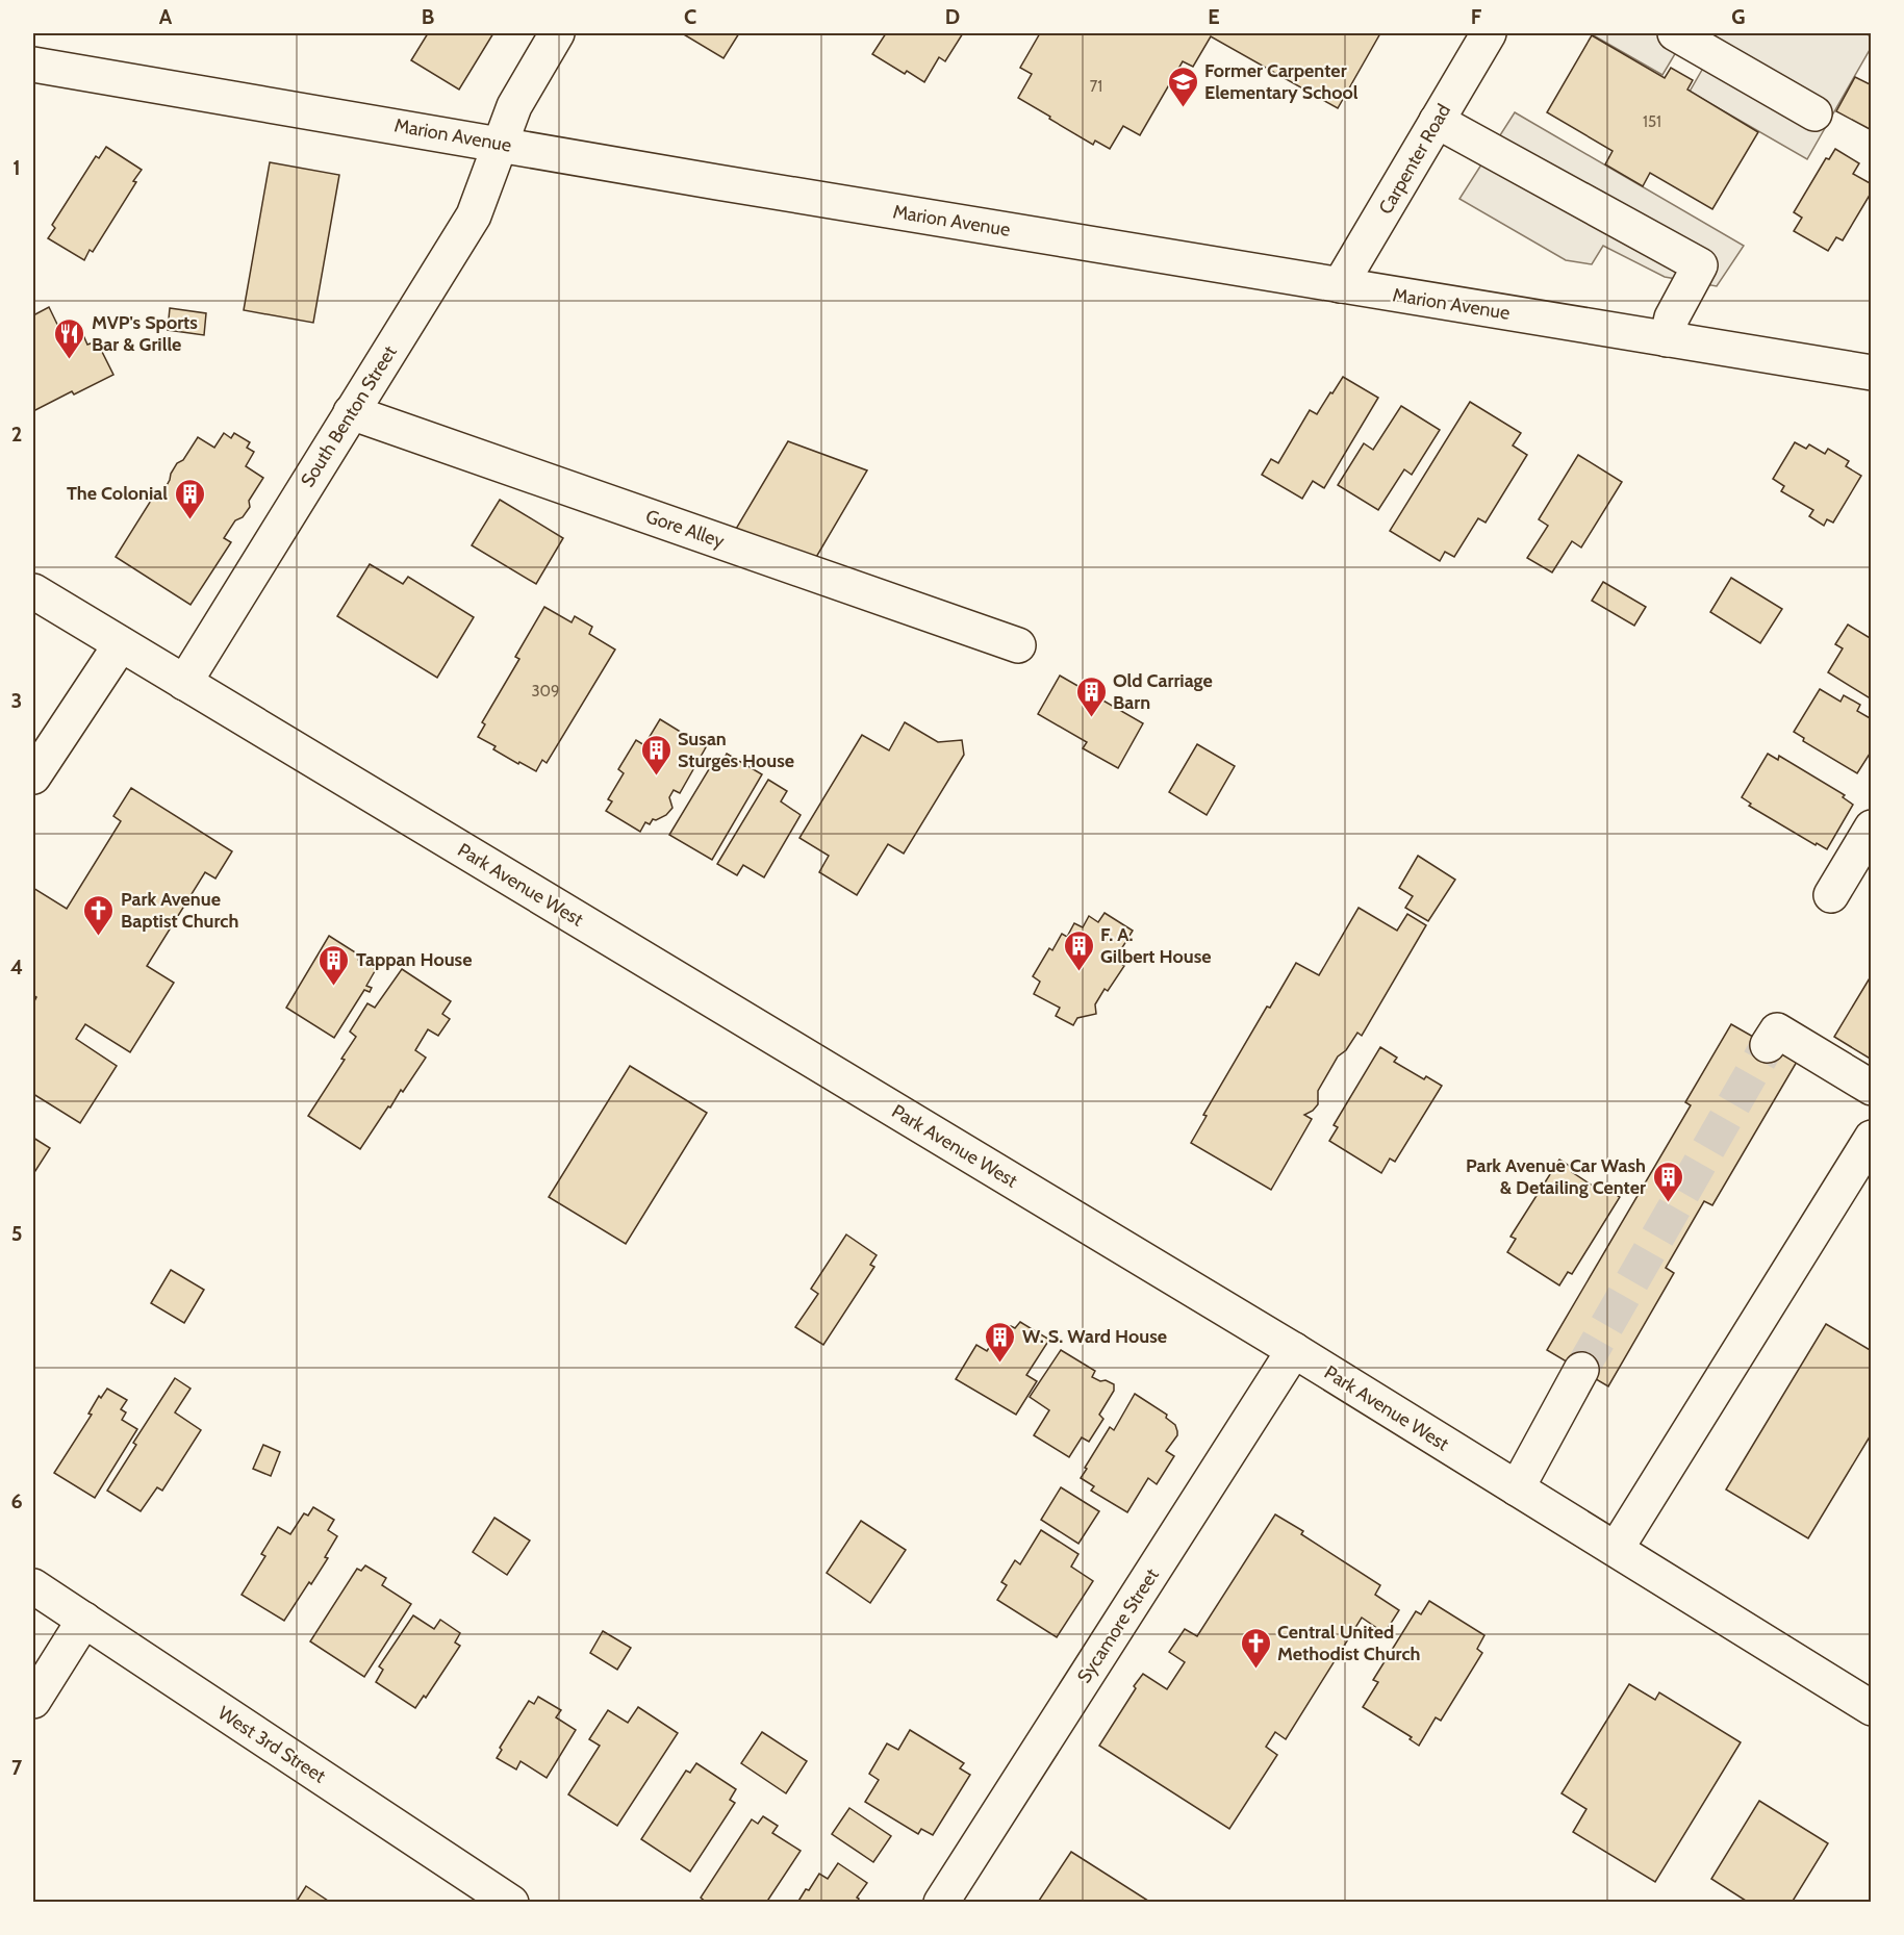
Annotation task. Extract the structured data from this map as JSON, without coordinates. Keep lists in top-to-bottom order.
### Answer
{
  "streets": {
    "street": [
      "Marion Avenue",
      "Carpenter Road",
      "South Benton Street",
      "Gore Alley",
      "Park Avenue West",
      "Sycamore Street",
      "West 3rd Street"
    ]
  },
  "crossings": [
    ["Marion Avenue", "Carpenter Road"],
    ["Marion Avenue", "South Benton Street"],
    ["South Benton Street", "Gore Alley"],
    ["South Benton Street", "Park Avenue West"],
    ["Park Avenue West", "Sycamore Street"]
  ],
  "places": {
    "school or university": ["Former Carpenter Elementary School"],
    "restaurant": ["MVP's Sports Bar & Grille"],
    "building": [
      "The Colonial",
      "Old Carriage Barn",
      "Susan Sturges House",
      "F. A. Gilbert House",
      "Tappan House",
      "Park Avenue Car Wash & Detailing Center",
      "W. S. Ward House"
    ],
    "church": ["Park Avenue Baptist Church", "Central United Methodist Church"]
  },
  "house_numbers": ["71", "151", "309"],
  "grid": {
    "columns": [
      "A",
      "B",
      "C",
      "D",
      "E",
      "F",
      "G"
    ],
    "rows": [
      "1",
      "2",
      "3",
      "4",
      "5",
      "6",
      "7"
    ]
  }
}
